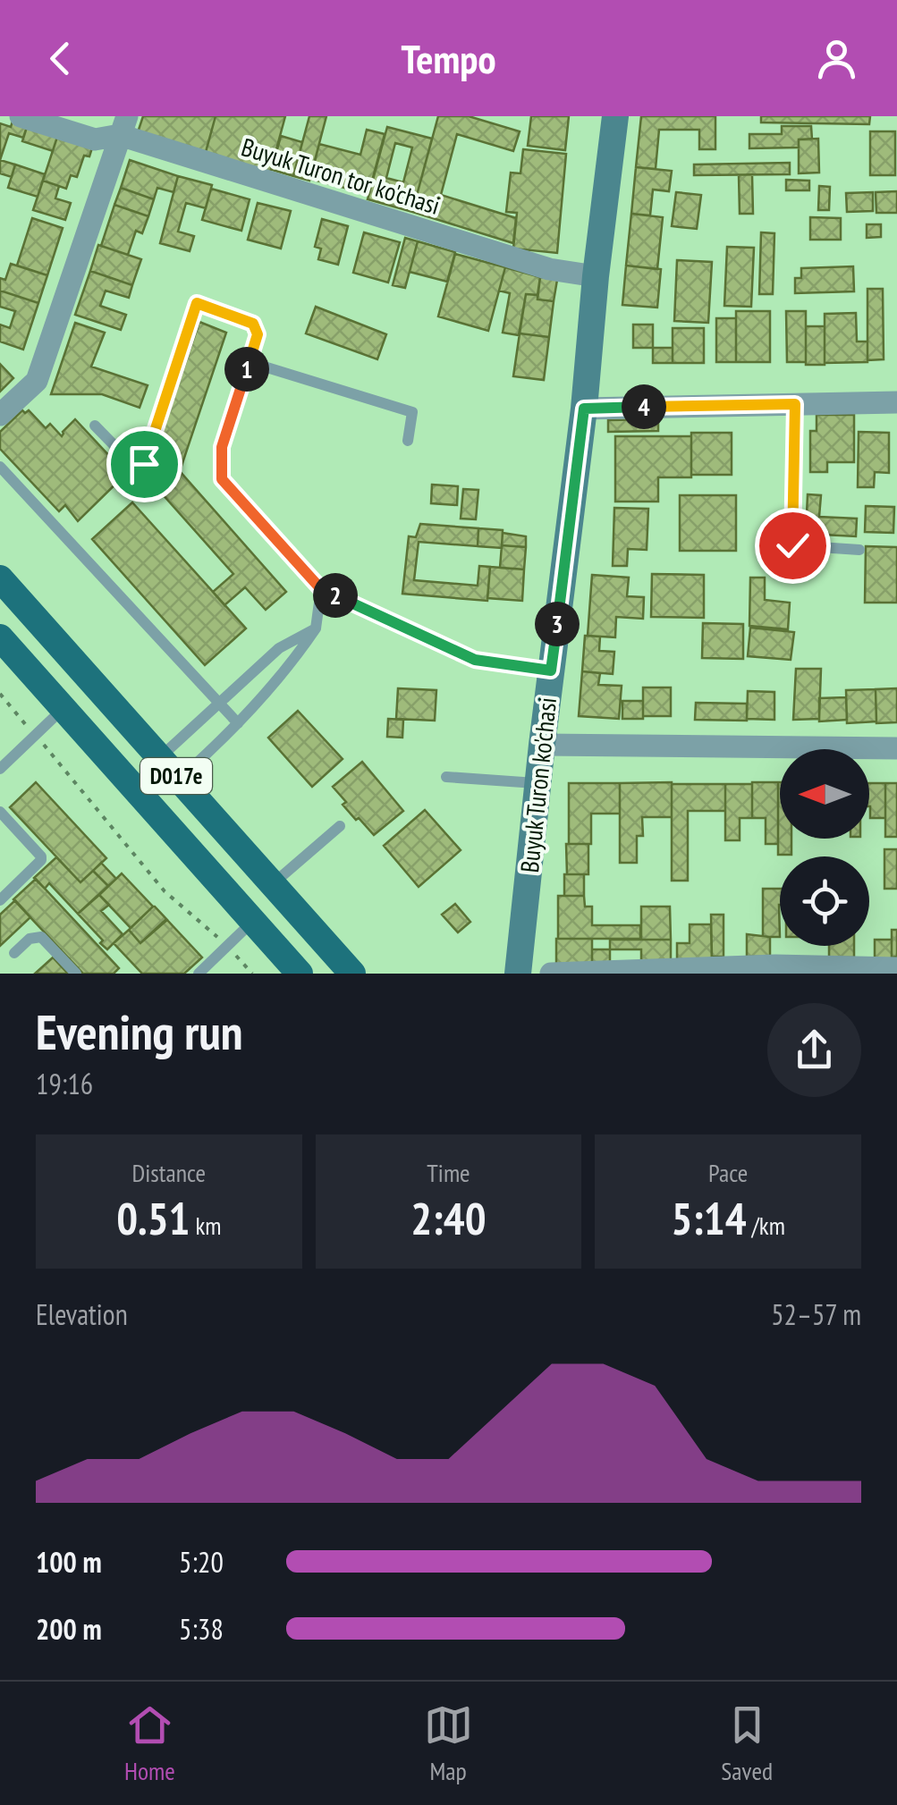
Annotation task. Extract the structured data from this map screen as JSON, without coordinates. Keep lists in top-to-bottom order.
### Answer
{
  "streets": {
    "main road": ["D017e"],
    "street": ["Buyuk Turon tor ko'chasi", "Buyuk Turon ko'chasi"]
  },
  "crossings": [
    ["Buyuk Turon tor ko'chasi", "Buyuk Turon ko'chasi"]
  ],
  "north": "left",
  "page": {
    "header": "Tempo",
    "pins": [
      "1",
      "4",
      "2",
      "3"
    ],
    "heading": ["Evening run", "19:16"],
    "stats": [
      ["Distance", "0.51 km"],
      ["Time", "2:40"],
      ["Pace", "5:14 /km"]
    ],
    "chart": ["Elevation", "52–57 m"],
    "list": [
      {
        "name": "100 m",
        "note": "5:20"
      },
      {
        "name": "200 m",
        "note": "5:38"
      }
    ],
    "tabs": ["Home", "Map", "Saved"]
  }
}
